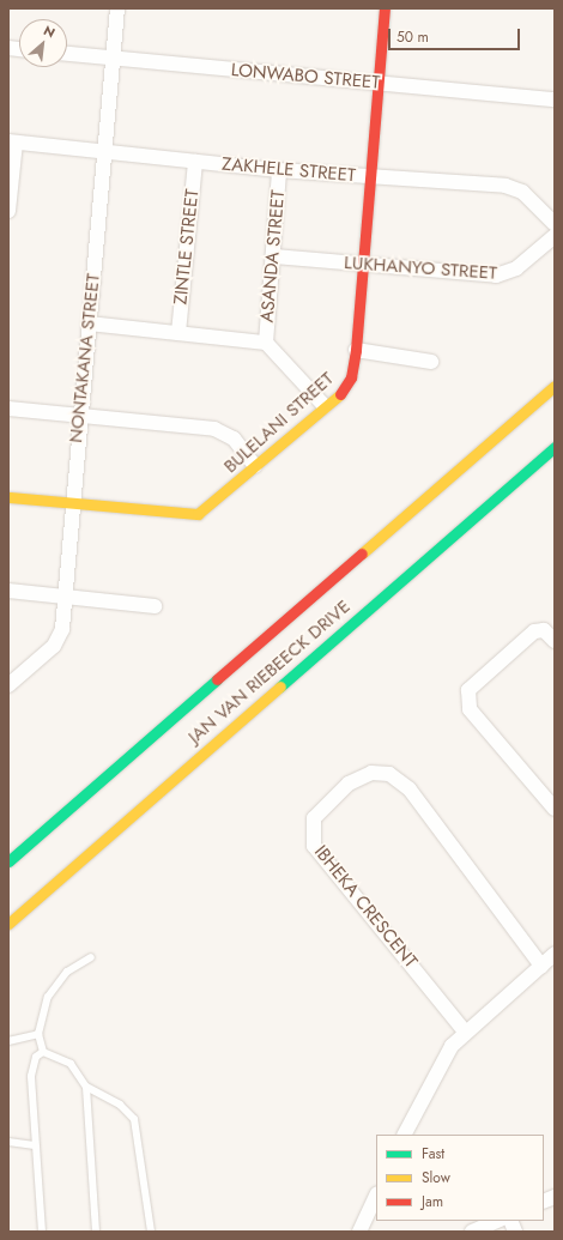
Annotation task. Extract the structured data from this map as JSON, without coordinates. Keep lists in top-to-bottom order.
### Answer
{
  "streets": {
    "main road": ["BULELANI STREET", "JAN VAN RIEBEECK DRIVE"],
    "street": [
      "LONWABO STREET",
      "ZAKHELE STREET",
      "ZINTLE STREET",
      "ASANDA STREET",
      "LUKHANYO STREET",
      "NONTAKANA STREET",
      "IBHEKA CRESCENT"
    ]
  },
  "crossings": [
    ["LONWABO STREET", "NONTAKANA STREET"],
    ["LONWABO STREET", "BULELANI STREET"],
    ["ZAKHELE STREET", "ZINTLE STREET"],
    ["ZAKHELE STREET", "ASANDA STREET"],
    ["ZAKHELE STREET", "NONTAKANA STREET"],
    ["ZAKHELE STREET", "BULELANI STREET"],
    ["ASANDA STREET", "LUKHANYO STREET"],
    ["LUKHANYO STREET", "BULELANI STREET"],
    ["NONTAKANA STREET", "BULELANI STREET"]
  ],
  "legend": ["Fast", "Slow", "Jam"],
  "scale_bar": "50 m",
  "north": "top right"
}
